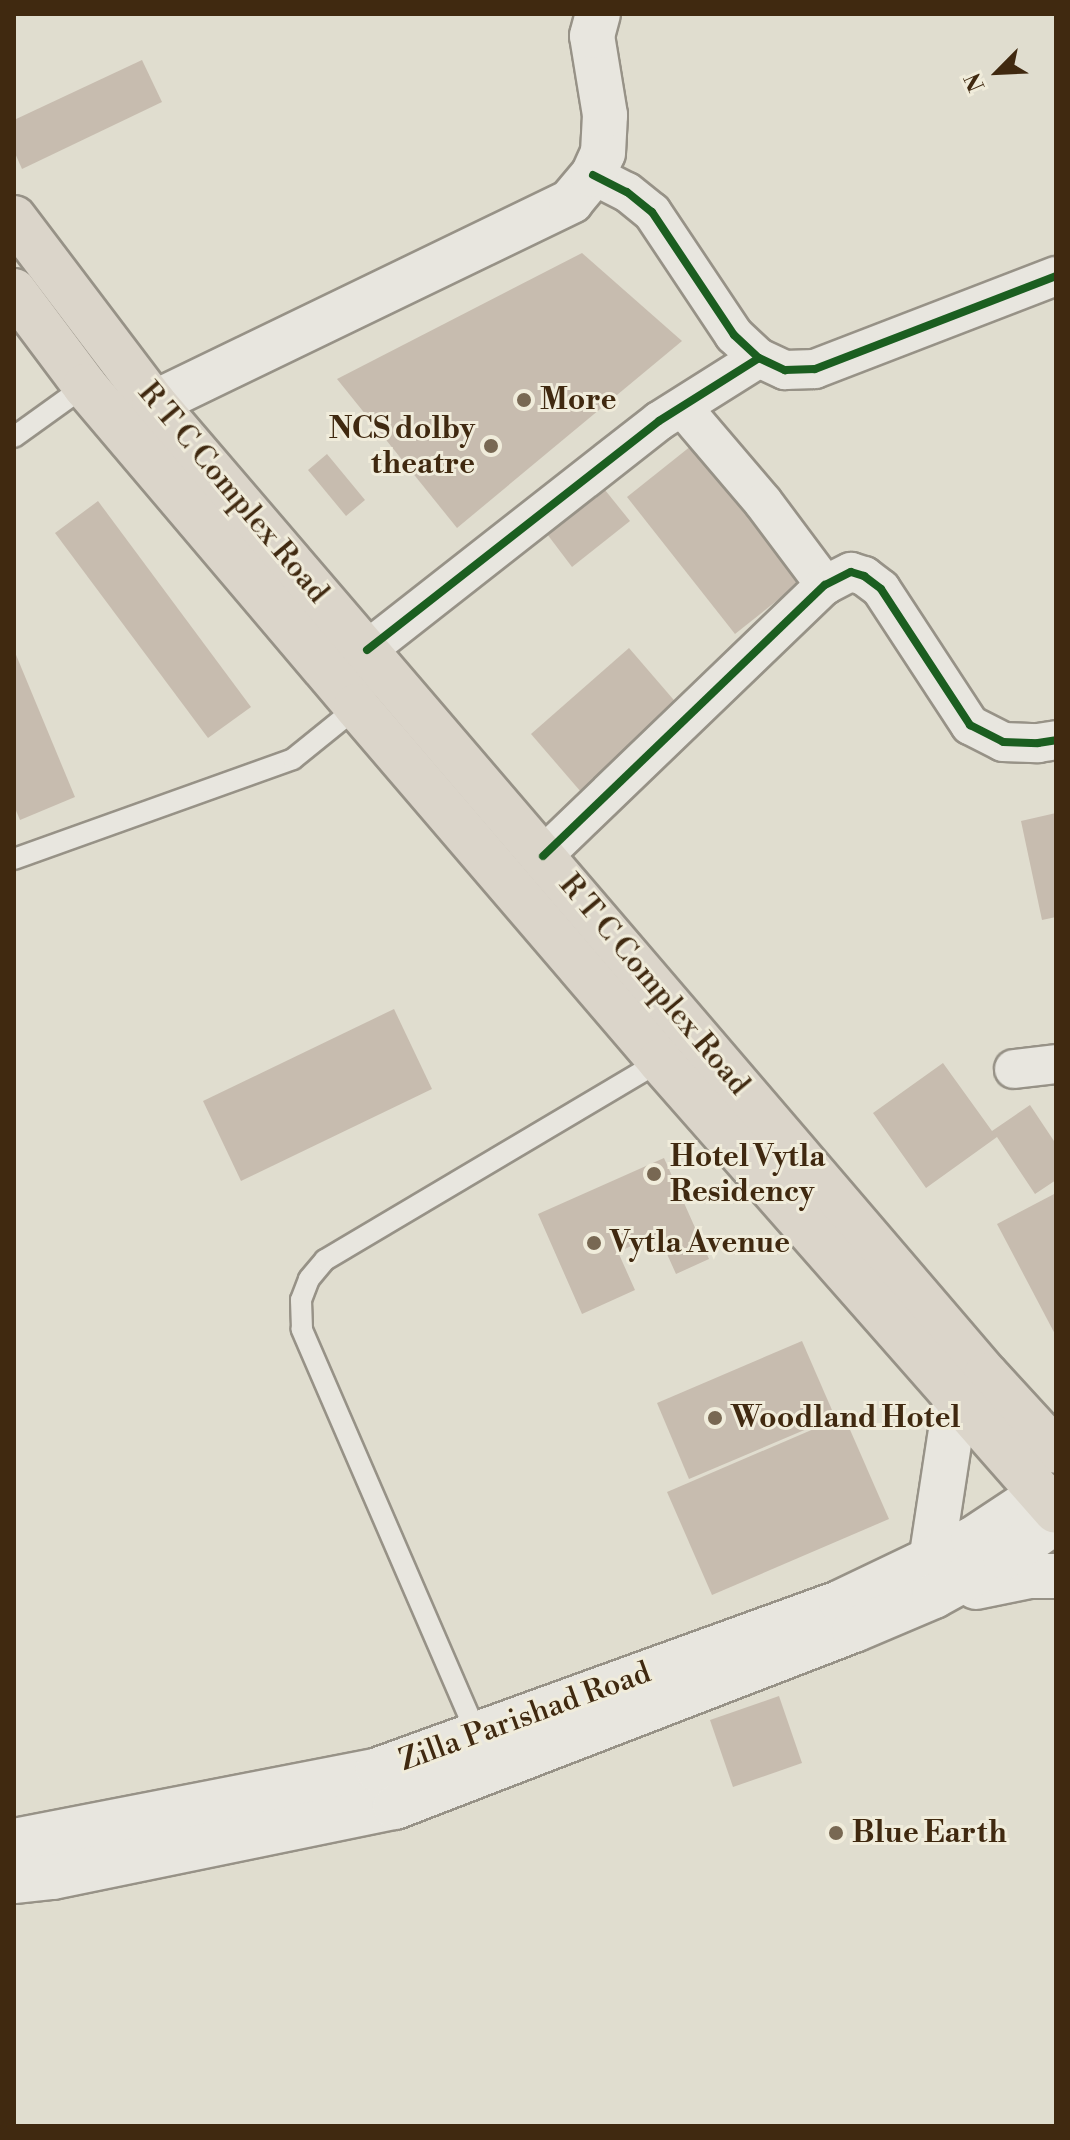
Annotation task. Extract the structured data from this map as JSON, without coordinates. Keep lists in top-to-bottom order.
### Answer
{
  "streets": {
    "main road": ["R T C Complex Road", "Zilla Parishad Road"]
  },
  "places": [
    "More",
    "NCS dolby theatre",
    "Hotel Vytla Residency",
    "Vytla Avenue",
    "Woodland Hotel",
    "Blue Earth"
  ],
  "north": "bottom left"
}
